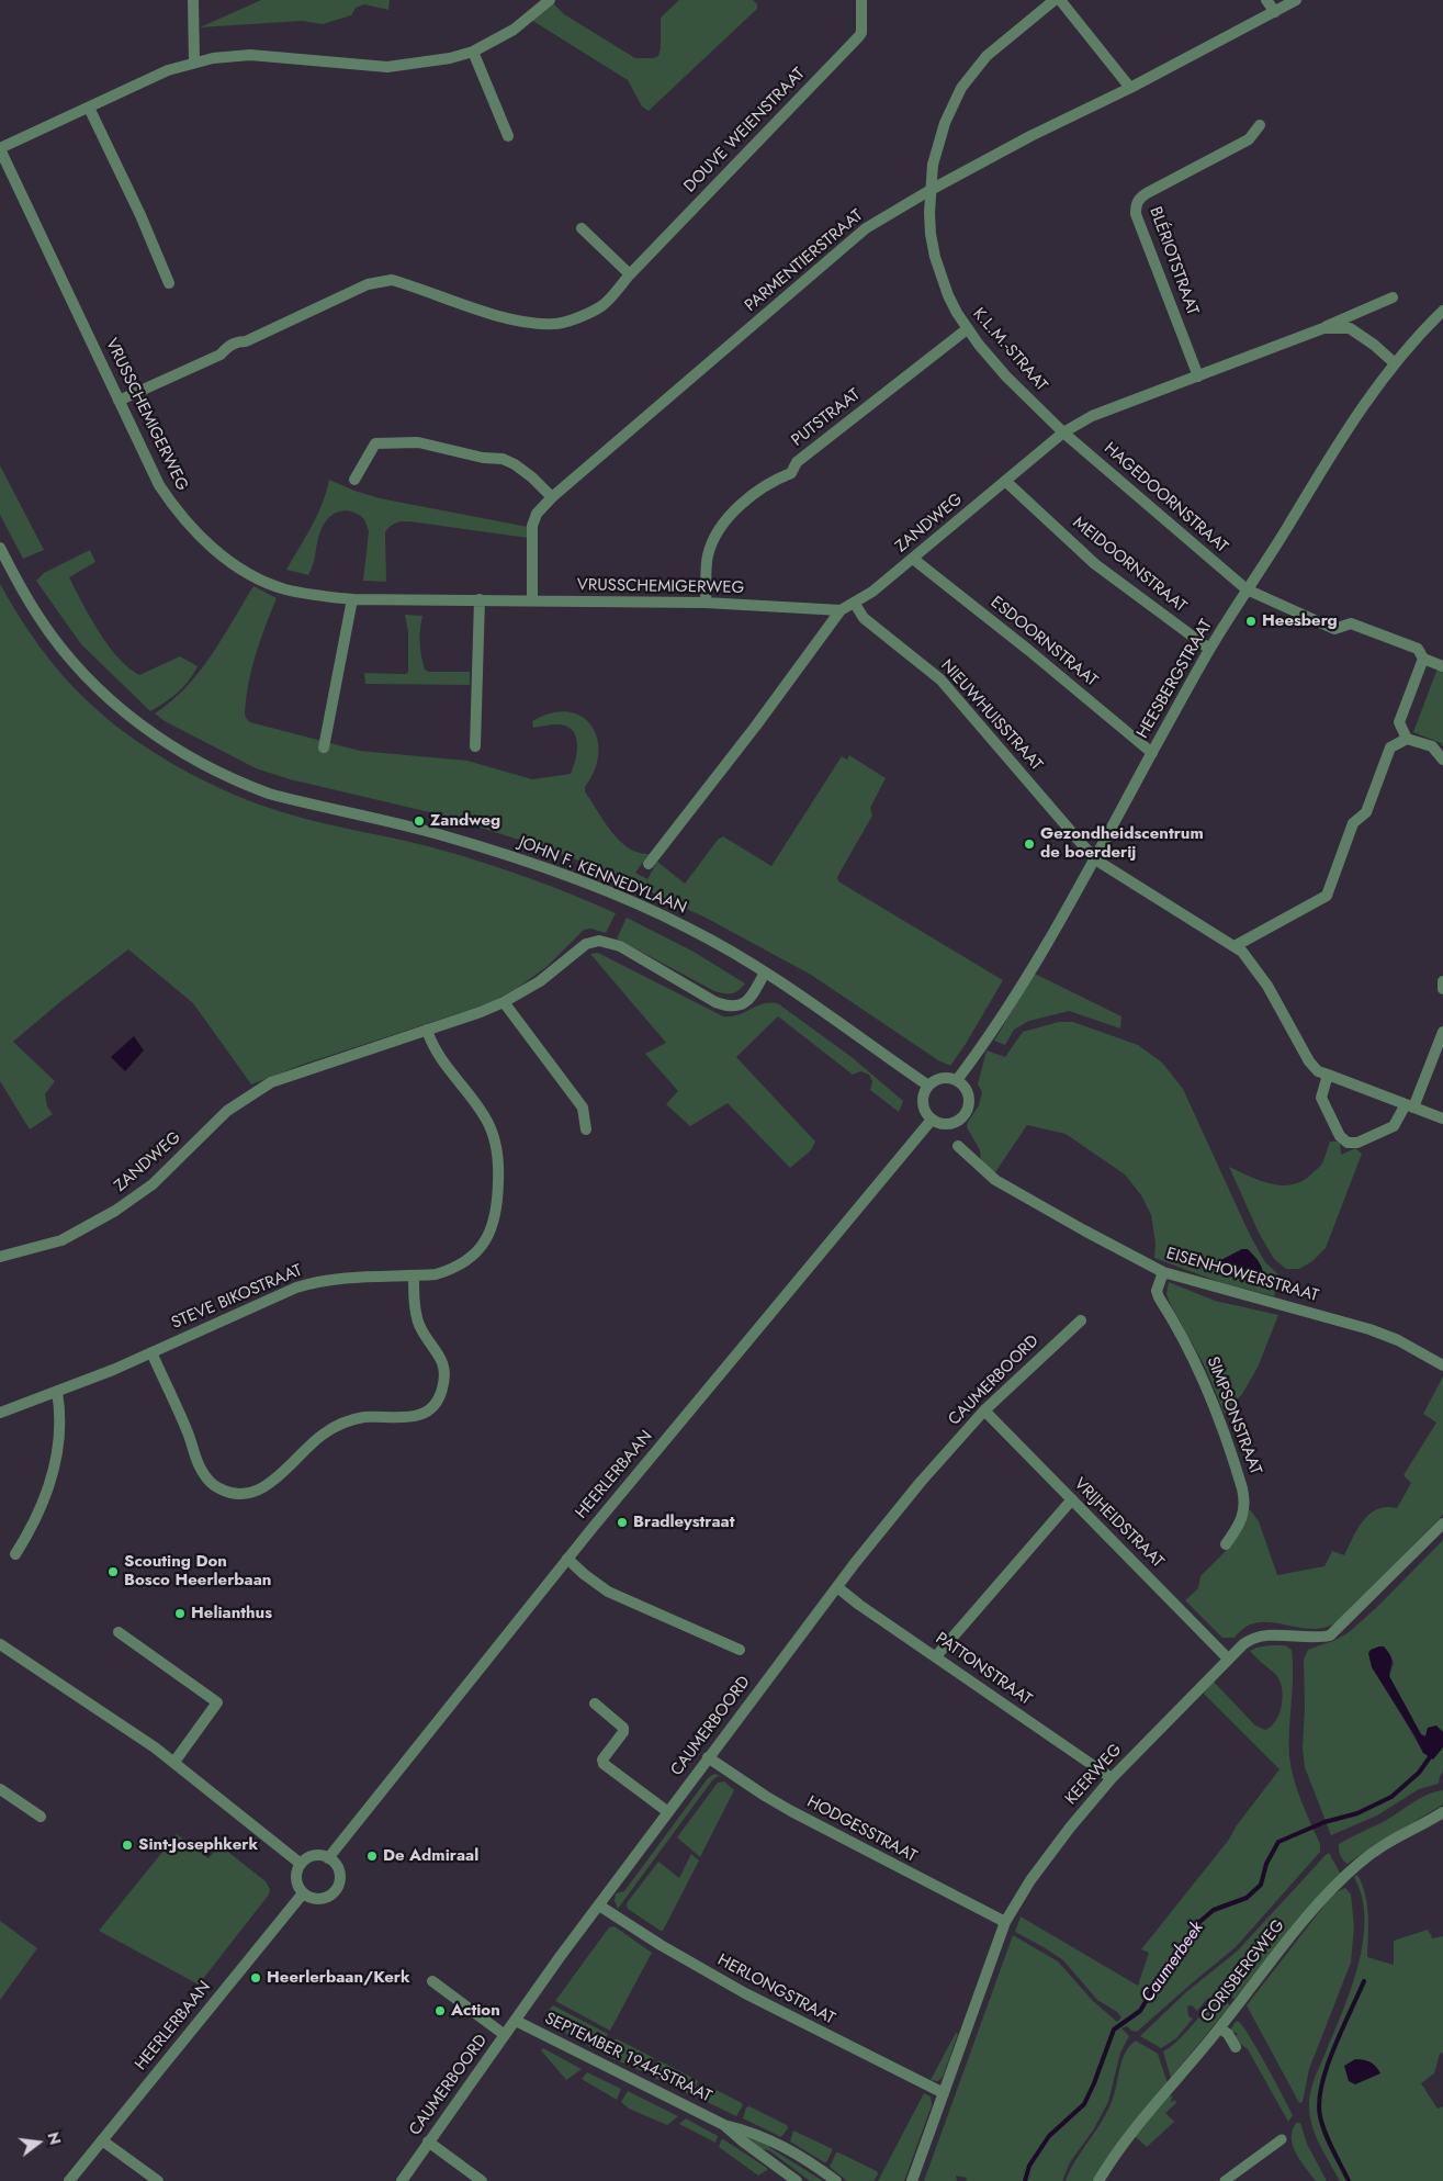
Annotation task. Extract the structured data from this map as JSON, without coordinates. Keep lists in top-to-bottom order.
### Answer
{
  "streets": {
    "street": [
      "DOUVE WEIENSTRAAT",
      "PARMENTIERSTRAAT",
      "BLÉRIOTSTRAAT",
      "K.L.M.-STRAAT",
      "VRUSSCHEMIGERWEG",
      "PUTSTRAAT",
      "HAGEDOORNSTRAAT",
      "ZANDWEG",
      "MEIDOORNSTRAAT",
      "ESDOORNSTRAAT",
      "HEESBERGSTRAAT",
      "NIEUWHUISSTRAAT",
      "JOHN F. KENNEDYLAAN",
      "EISENHOWERSTRAAT",
      "STEVE BIKOSTRAAT",
      "CAUMERBOORD",
      "SIMPSONSTRAAT",
      "HEERLERBAAN",
      "VRIJHEIDSTRAAT",
      "PATTONSTRAAT",
      "KEERWEG",
      "HODGESSTRAAT",
      "CORISBERGWEG",
      "HERLONGSTRAAT",
      "SEPTEMBER 1944-STRAAT"
    ]
  },
  "crossings": [
    ["DOUVE WEIENSTRAAT", "VRUSSCHEMIGERWEG"],
    ["PARMENTIERSTRAAT", "K.L.M.-STRAAT"],
    ["PARMENTIERSTRAAT", "VRUSSCHEMIGERWEG"],
    ["BLÉRIOTSTRAAT", "ZANDWEG"],
    ["K.L.M.-STRAAT", "PUTSTRAAT"],
    ["K.L.M.-STRAAT", "HAGEDOORNSTRAAT"],
    ["K.L.M.-STRAAT", "ZANDWEG"],
    ["VRUSSCHEMIGERWEG", "PUTSTRAAT"],
    ["VRUSSCHEMIGERWEG", "ZANDWEG"],
    ["HAGEDOORNSTRAAT", "ZANDWEG"],
    ["HAGEDOORNSTRAAT", "HEESBERGSTRAAT"],
    ["ZANDWEG", "MEIDOORNSTRAAT"],
    ["ZANDWEG", "ESDOORNSTRAAT"],
    ["ZANDWEG", "HEESBERGSTRAAT"],
    ["ZANDWEG", "NIEUWHUISSTRAAT"],
    ["ZANDWEG", "JOHN F. KENNEDYLAAN"],
    ["ZANDWEG", "STEVE BIKOSTRAAT"],
    ["MEIDOORNSTRAAT", "HEESBERGSTRAAT"],
    ["ESDOORNSTRAAT", "HEESBERGSTRAAT"],
    ["HEESBERGSTRAAT", "NIEUWHUISSTRAAT"],
    ["HEESBERGSTRAAT", "JOHN F. KENNEDYLAAN"],
    ["HEESBERGSTRAAT", "HEERLERBAAN"],
    ["JOHN F. KENNEDYLAAN", "HEERLERBAAN"],
    ["EISENHOWERSTRAAT", "SIMPSONSTRAAT"],
    ["CAUMERBOORD", "VRIJHEIDSTRAAT"],
    ["CAUMERBOORD", "PATTONSTRAAT"],
    ["CAUMERBOORD", "HODGESSTRAAT"],
    ["CAUMERBOORD", "HERLONGSTRAAT"],
    ["CAUMERBOORD", "SEPTEMBER 1944-STRAAT"],
    ["VRIJHEIDSTRAAT", "KEERWEG"],
    ["PATTONSTRAAT", "KEERWEG"],
    ["KEERWEG", "HODGESSTRAAT"],
    ["KEERWEG", "HERLONGSTRAAT"]
  ],
  "water": ["Caumerbeek"],
  "places": [
    "Heesberg",
    "Zandweg",
    "Gezondheidscentrum de boerderij",
    "Bradleystraat",
    "Scouting Don Bosco Heerlerbaan",
    "Helianthus",
    "Sint-Josephkerk",
    "De Admiraal",
    "Heerlerbaan/Kerk",
    "Action"
  ],
  "north": "right"
}
